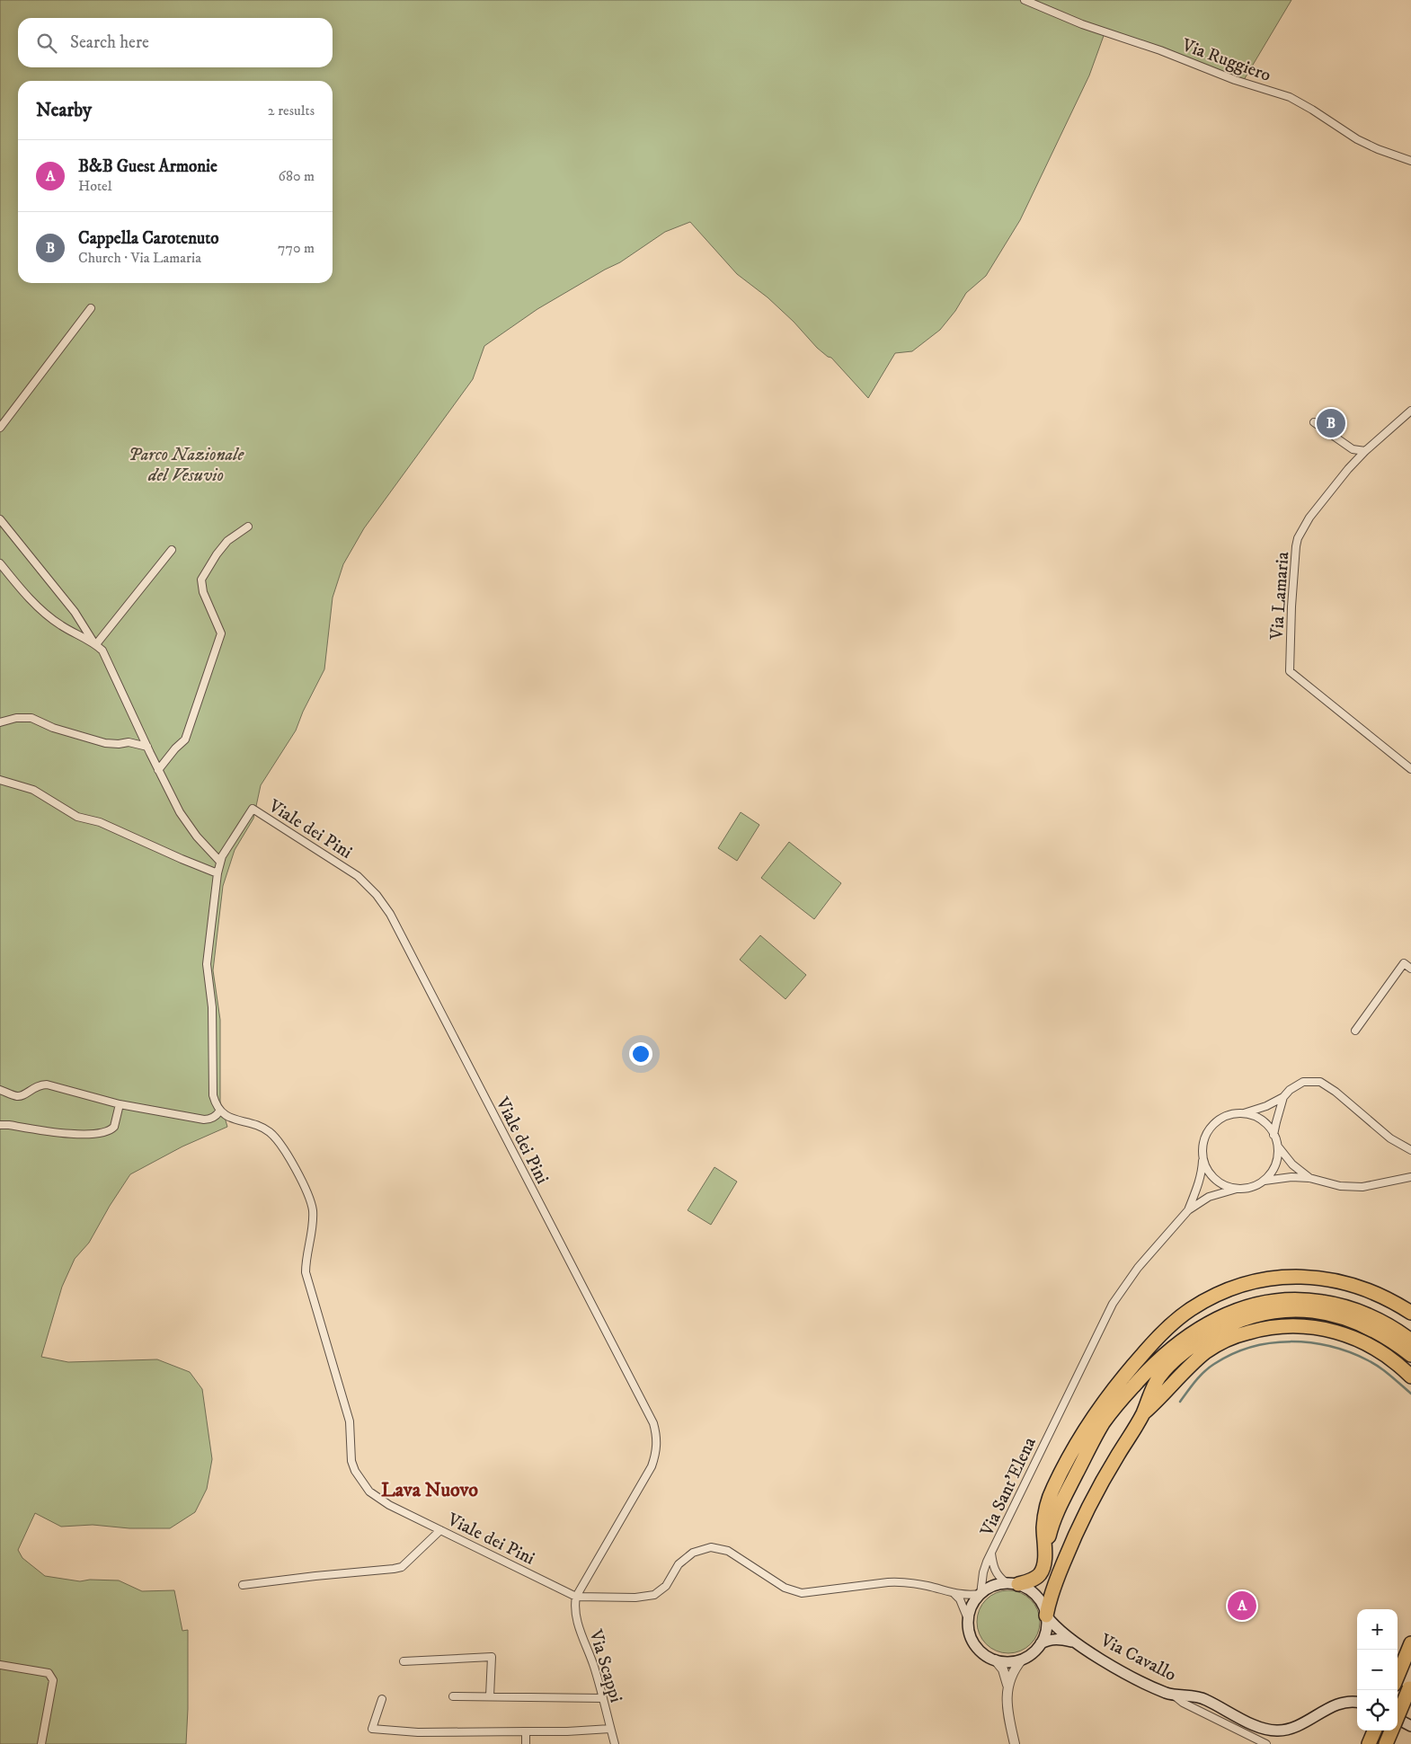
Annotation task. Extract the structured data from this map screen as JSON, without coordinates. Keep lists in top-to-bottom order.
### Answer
{
  "streets": {
    "main road": ["Via Cavallo"],
    "street": [
      "Via Ruggiero",
      "Via Lamaria",
      "Viale dei Pini",
      "Via Sant'Elena",
      "Via Scappi"
    ]
  },
  "crossings": [
    ["Viale dei Pini", "Via Scappi"]
  ],
  "districts": ["Lava Nuovo"],
  "parks": ["Parco Nazionale del Vesuvio"],
  "page": {
    "search": "Search here",
    "heading": ["Nearby", "2 results"],
    "list": [
      {
        "mark": "A",
        "name": "B&B Guest Armonie",
        "note": "Hotel",
        "value": "680 m"
      },
      {
        "mark": "B",
        "name": "Cappella Carotenuto",
        "note": "Church · Via Lamaria",
        "value": "770 m"
      }
    ],
    "pins": ["B", "A"],
    "map_buttons": ["+", "−"]
  }
}
